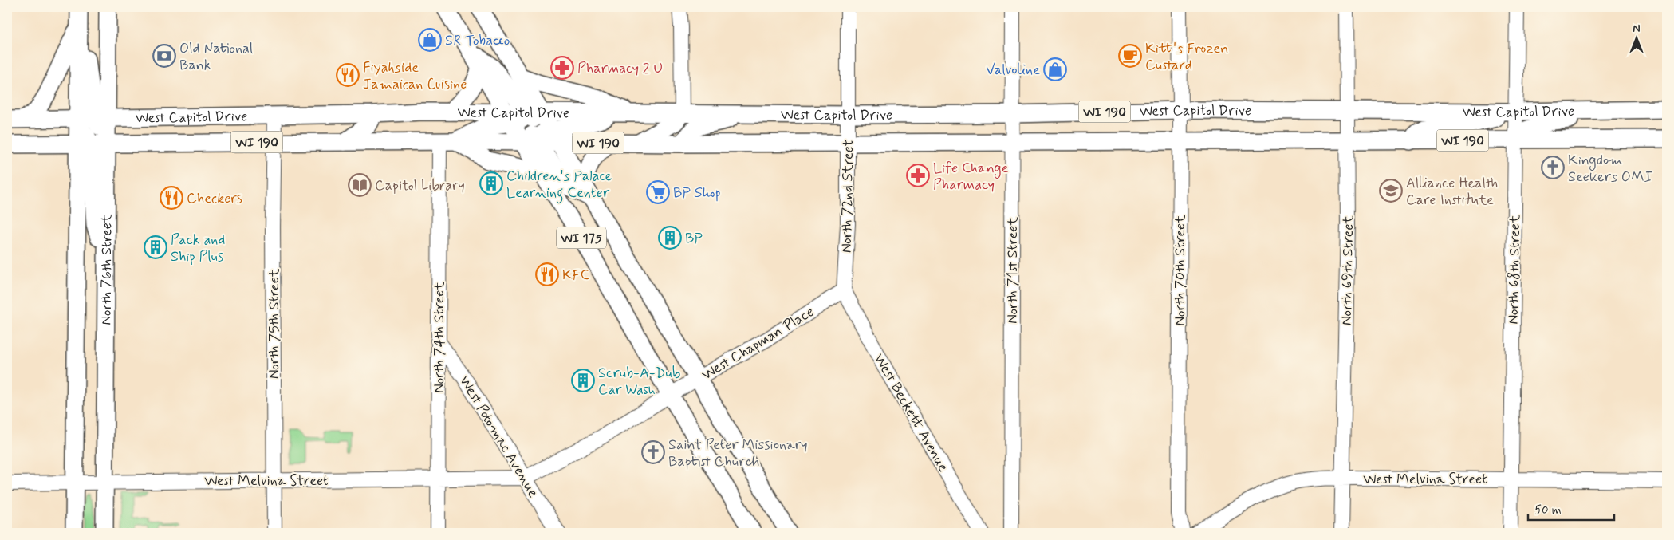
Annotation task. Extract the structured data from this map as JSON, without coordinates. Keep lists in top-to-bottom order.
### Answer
{
  "streets": {
    "main road": [
      "West Capitol Drive",
      "WI 190",
      "WI 175",
      "North 76th Street"
    ],
    "street": [
      "North 72nd Street",
      "North 68th Street",
      "North 71st Street",
      "North 70th Street",
      "North 69th Street",
      "North 75th Street",
      "North 74th Street",
      "West Chapman Place",
      "West Beckett Avenue",
      "West Potomac Avenue",
      "West Melvina Street"
    ]
  },
  "crossings": [
    ["West Capitol Drive", "North 72nd Street"],
    ["West Capitol Drive", "WI 175"],
    ["West Capitol Drive", "North 76th Street"],
    ["West Capitol Drive", "North 68th Street"],
    ["West Capitol Drive", "North 71st Street"],
    ["West Capitol Drive", "North 70th Street"],
    ["West Capitol Drive", "North 69th Street"],
    ["West Capitol Drive", "North 75th Street"],
    ["West Capitol Drive", "North 74th Street"],
    ["North 72nd Street", "West Chapman Place"],
    ["North 72nd Street", "West Beckett Avenue"],
    ["WI 175", "West Chapman Place"],
    ["North 76th Street", "West Melvina Street"],
    ["North 68th Street", "West Melvina Street"],
    ["North 69th Street", "West Melvina Street"],
    ["North 75th Street", "West Melvina Street"],
    ["North 74th Street", "West Potomac Avenue"],
    ["North 74th Street", "West Melvina Street"],
    ["West Chapman Place", "West Beckett Avenue"],
    ["West Chapman Place", "West Potomac Avenue"],
    ["West Chapman Place", "West Melvina Street"],
    ["West Potomac Avenue", "West Melvina Street"]
  ],
  "places": {
    "shop": ["SR Tobacco", "Valvoline"],
    "bank": ["Old National Bank"],
    "cafe": ["Kitt's Frozen Custard"],
    "pharmacy": ["Pharmacy 2 U", "Life Change Pharmacy"],
    "restaurant": ["Fiyahside Jamaican Cuisine", "Checkers", "KFC"],
    "church": ["Kingdom Seekers OMI", "Saint Peter Missionary Baptist Church"],
    "building": [
      "Children's Palace Learning Center",
      "BP",
      "Pack and Ship Plus",
      "Scrub-A-Dub Car Wash"
    ],
    "library": ["Capitol Library"],
    "school or university": ["Alliance Health Care Institute"],
    "supermarket": ["BP Shop"]
  },
  "scale_bar": "50 m",
  "north": "top"
}
